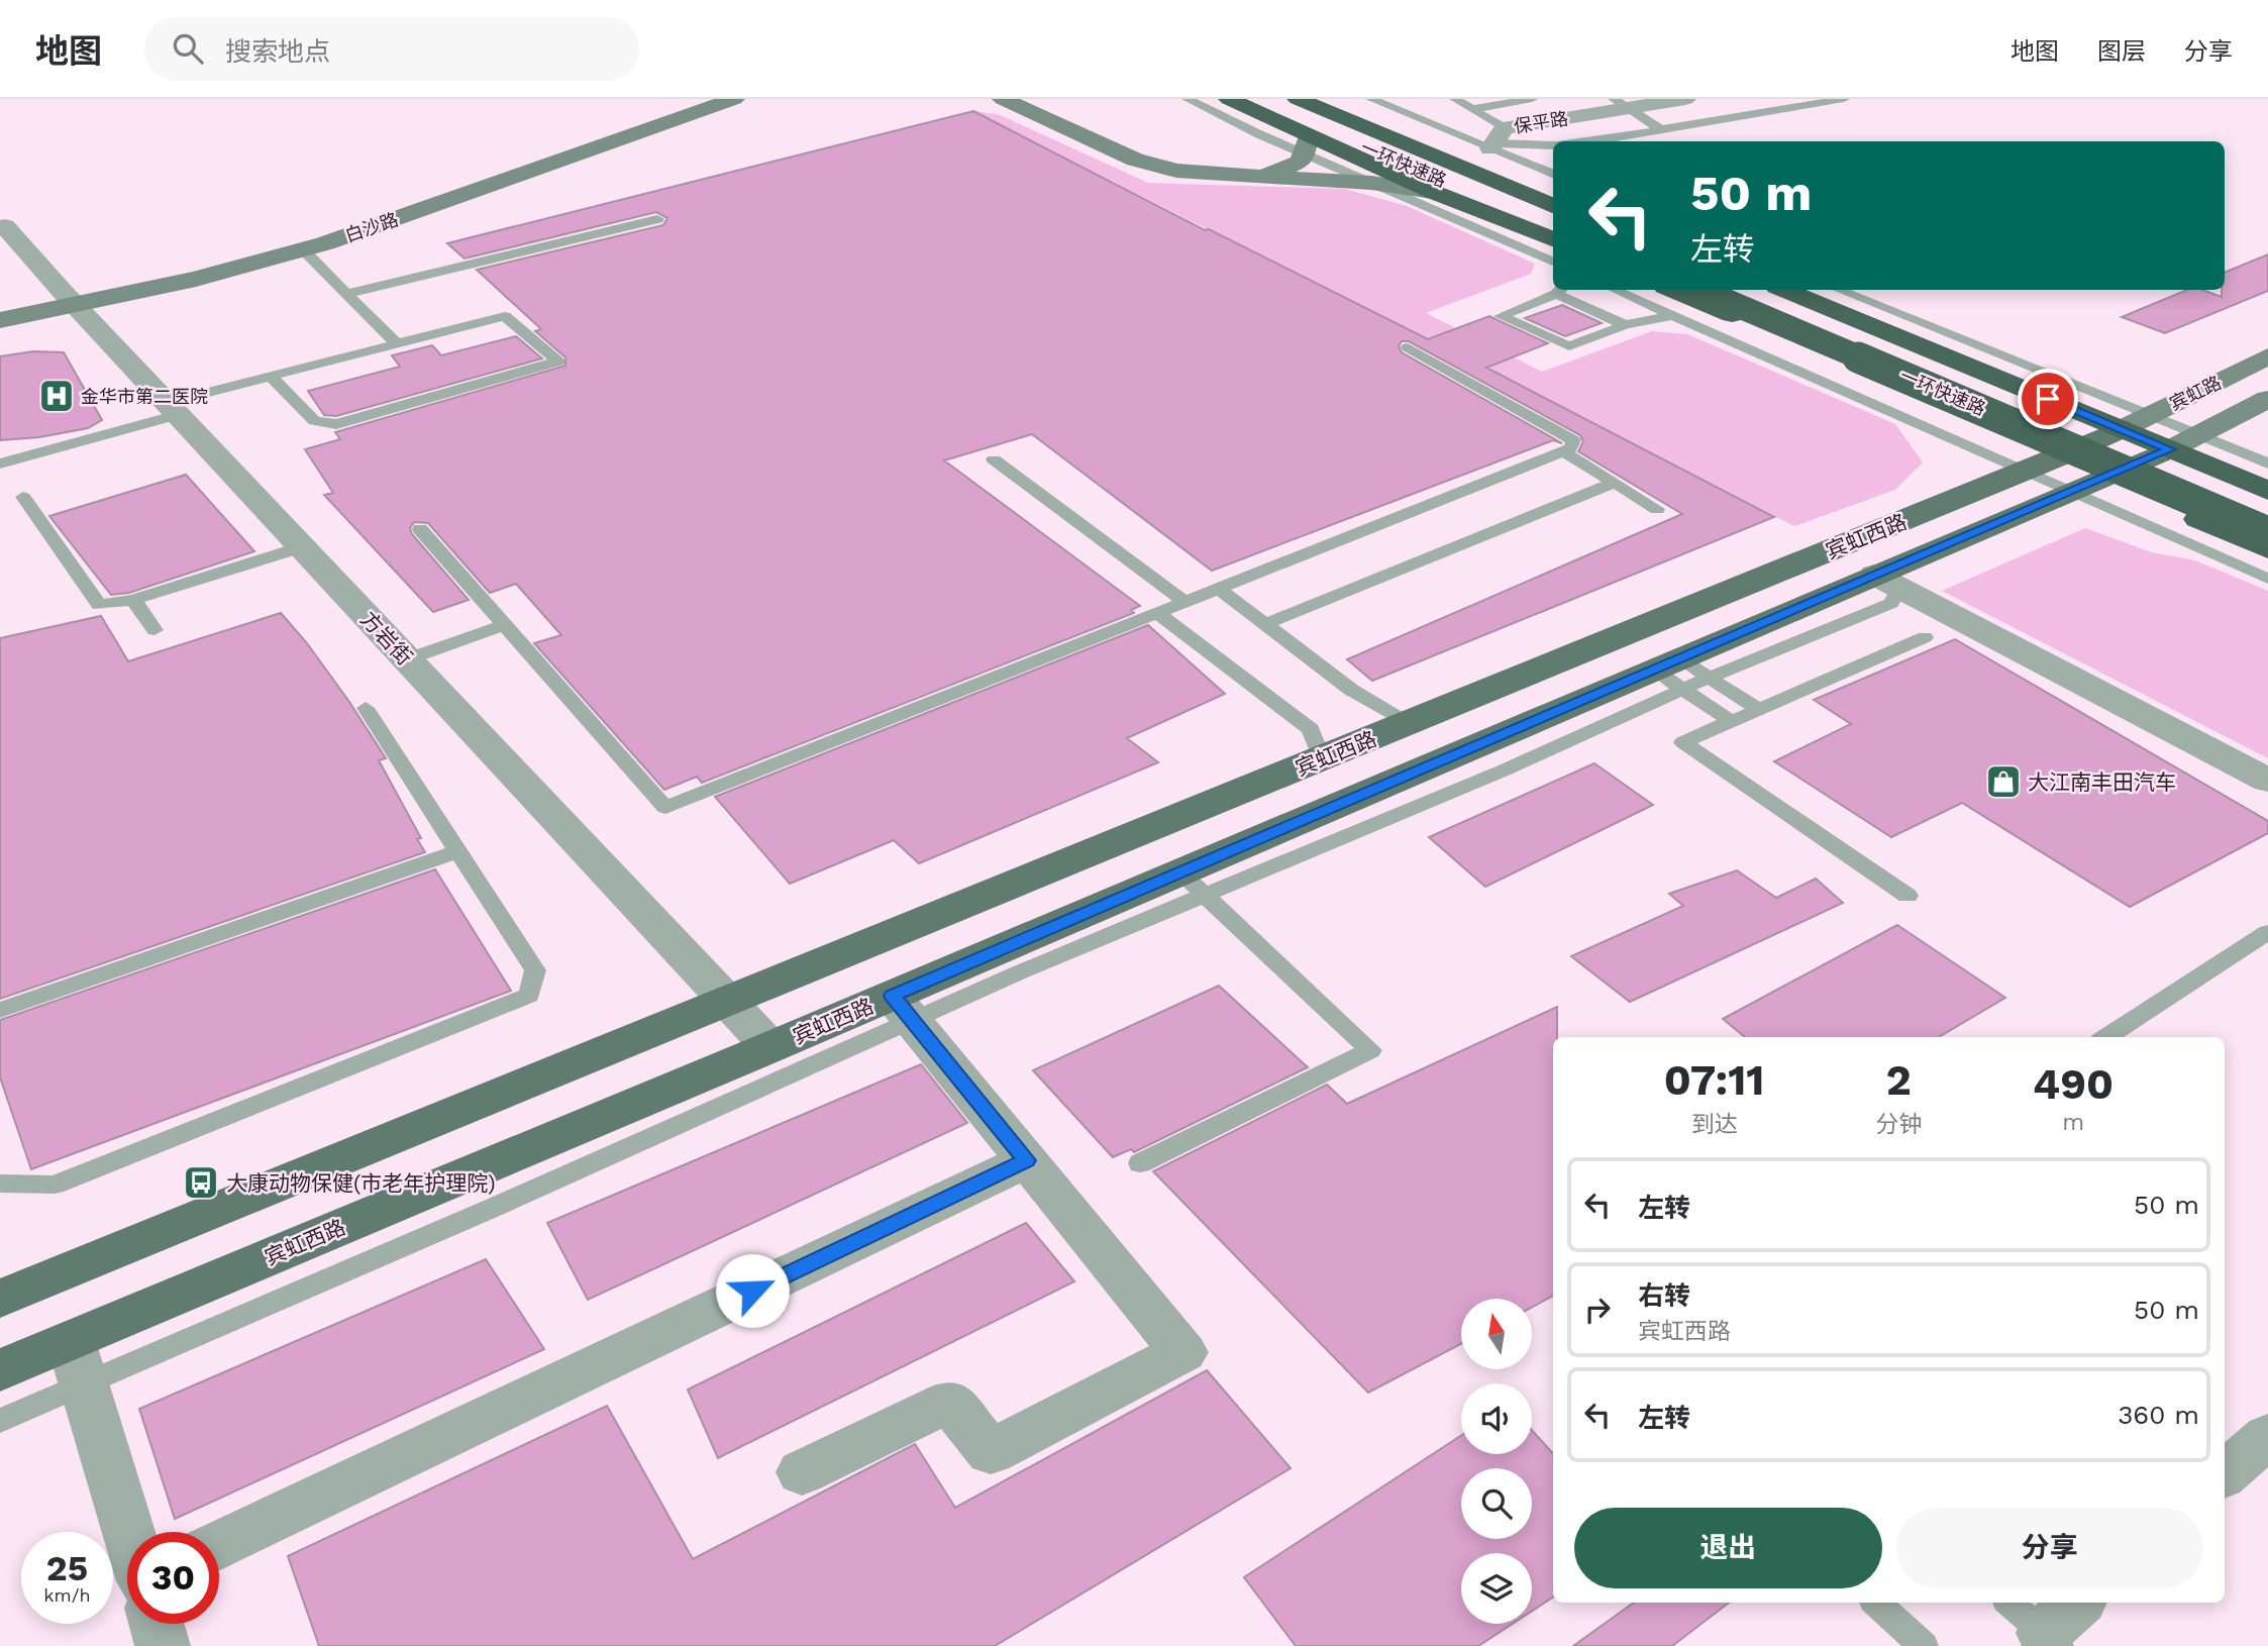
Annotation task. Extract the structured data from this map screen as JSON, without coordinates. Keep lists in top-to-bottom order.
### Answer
{
  "streets": {
    "highway": ["一环快速路"],
    "main road": ["白沙路", "宾虹路", "宾虹西路"],
    "street": ["保平路", "方岩街"]
  },
  "crossings": [
    ["白沙路", "方岩街"],
    ["宾虹路", "宾虹西路"],
    ["宾虹西路", "方岩街"]
  ],
  "places": {
    "hospital": ["金华市第二医院"],
    "shop": ["大江南丰田汽车"],
    "bus stop": ["大康动物保健(市老年护理院)"]
  },
  "north": "top",
  "page": {
    "header": "地图",
    "search": "搜索地点",
    "nav": ["地图", "图层", "分享"],
    "turn": ["50 m", "左转"],
    "eta": [
      "07:11",
      "到达",
      "2",
      "分钟",
      "490",
      "m"
    ],
    "list": [
      {
        "name": "左转",
        "value": "50 m"
      },
      {
        "name": "右转",
        "note": "宾虹西路",
        "value": "50 m"
      },
      {
        "name": "左转",
        "value": "360 m"
      }
    ],
    "buttons": ["退出", "分享"],
    "speed": "25 km/h",
    "limit": "30"
  }
}
